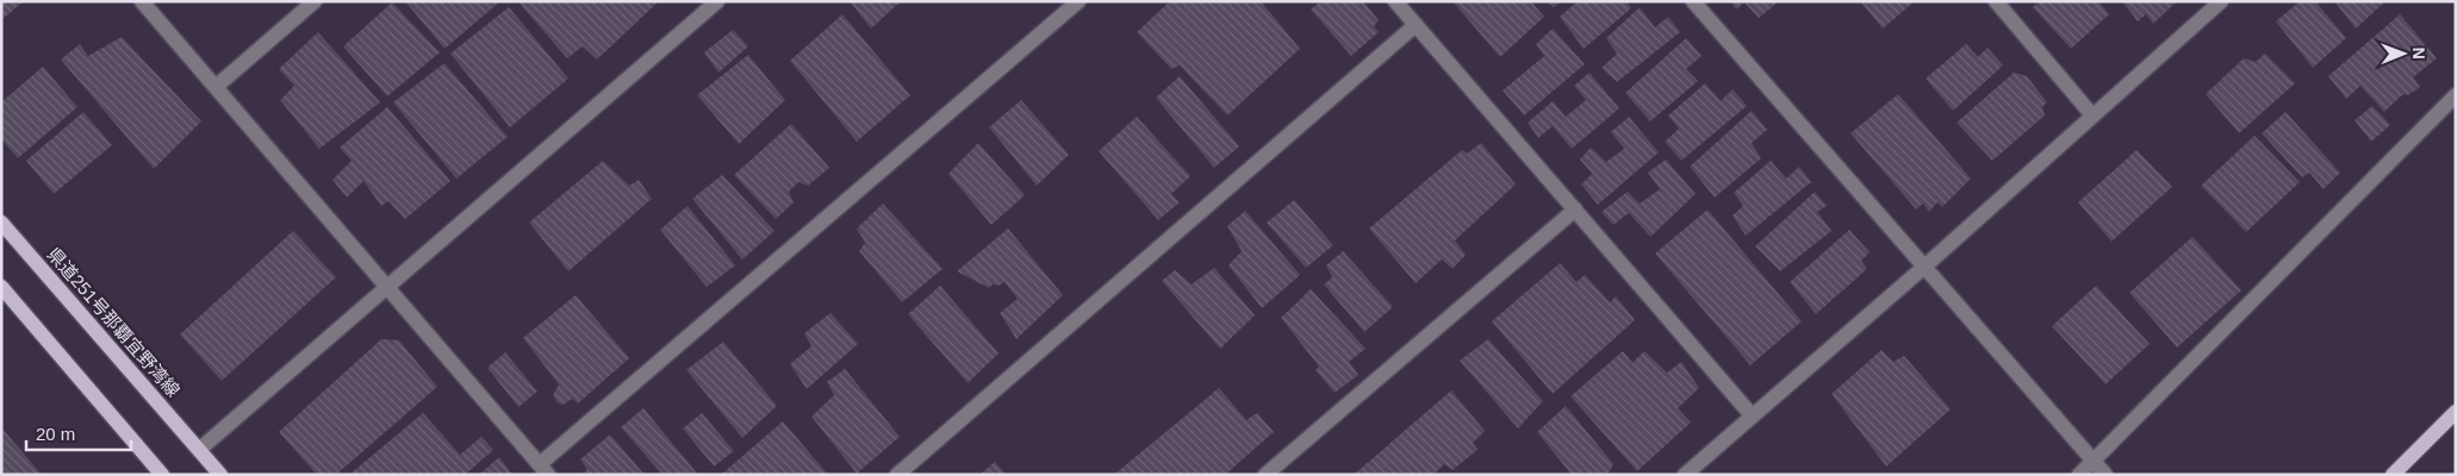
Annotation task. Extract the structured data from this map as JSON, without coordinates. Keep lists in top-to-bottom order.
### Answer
{
  "streets": {
    "main road": ["県道251号那覇宜野湾線"]
  },
  "scale_bar": "20 m",
  "north": "right"
}
